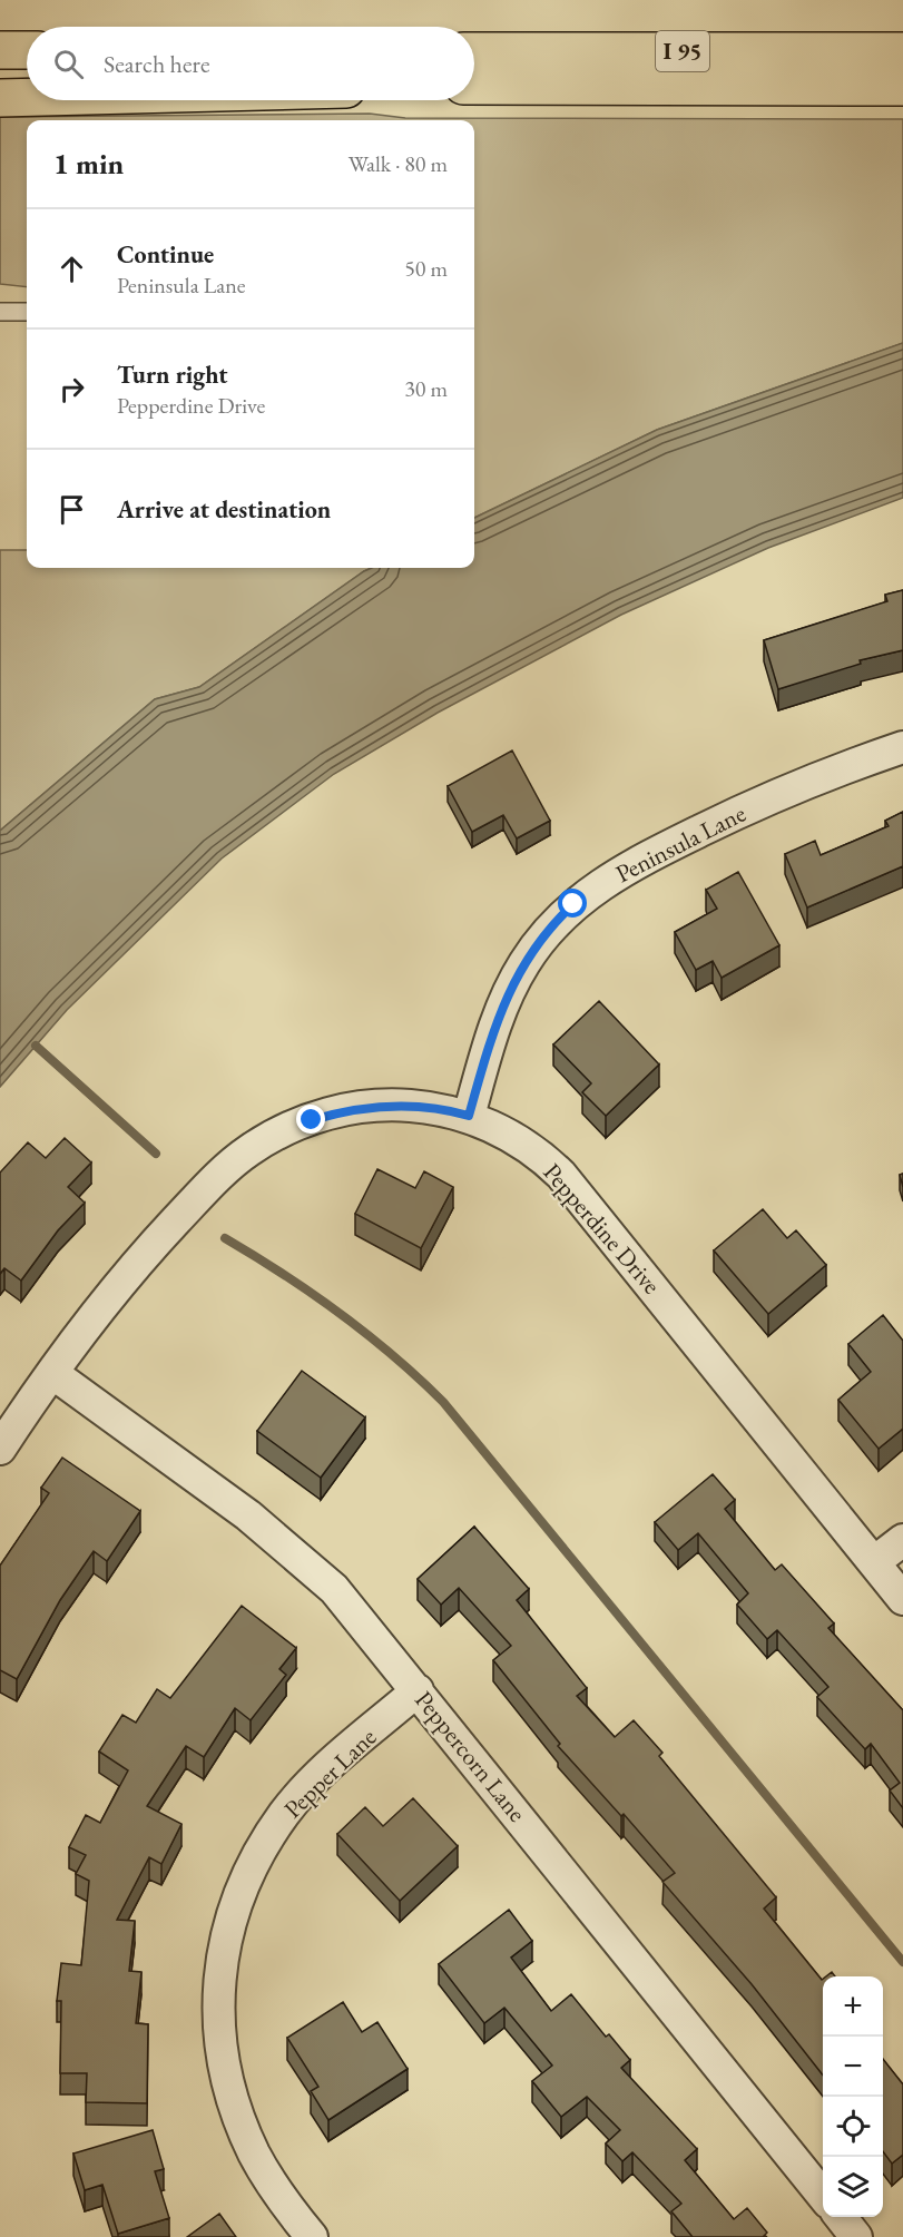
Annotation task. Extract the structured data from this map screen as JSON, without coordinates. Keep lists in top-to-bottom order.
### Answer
{
  "streets": {
    "highway": ["I 95"],
    "street": [
      "Peninsula Lane",
      "Pepperdine Drive",
      "Peppercorn Lane",
      "Pepper Lane"
    ]
  },
  "crossings": [
    ["Peninsula Lane", "Pepperdine Drive"],
    ["Pepperdine Drive", "Peppercorn Lane"],
    ["Peppercorn Lane", "Pepper Lane"]
  ],
  "page": {
    "search": "Search here",
    "heading": ["1 min", "Walk · 80 m"],
    "list": [
      ["Continue", "Peninsula Lane", "50 m"],
      ["Turn right", "Pepperdine Drive", "30 m"],
      "Arrive at destination"
    ],
    "map_buttons": ["+", "−"]
  }
}
